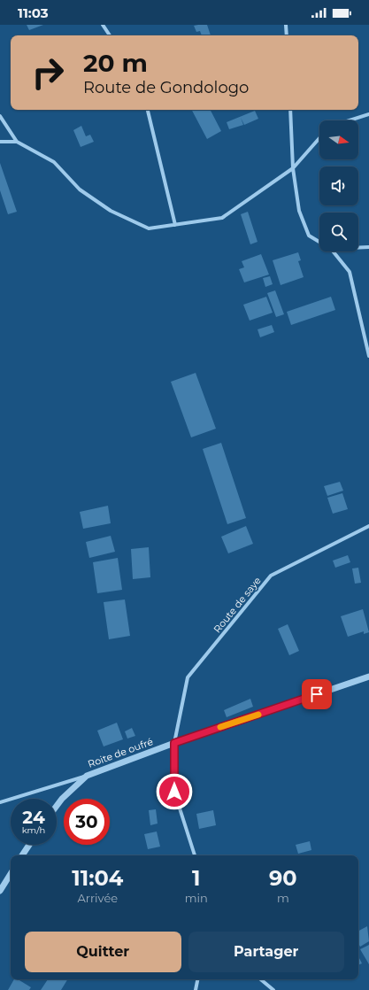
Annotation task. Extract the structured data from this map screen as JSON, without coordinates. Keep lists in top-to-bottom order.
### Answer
{
  "streets": {
    "street": ["Route de saye", "Roite de oufré"]
  },
  "crossings": [
    ["Route de saye", "Roite de oufré"]
  ],
  "north": "right",
  "page": {
    "status": "11:03",
    "turn": ["20 m", "Route de Gondologo"],
    "speed": "24 km/h",
    "limit": "30",
    "eta": [
      "11:04",
      "Arrivée",
      "1",
      "min",
      "90",
      "m"
    ],
    "buttons": ["Quitter", "Partager"]
  }
}
